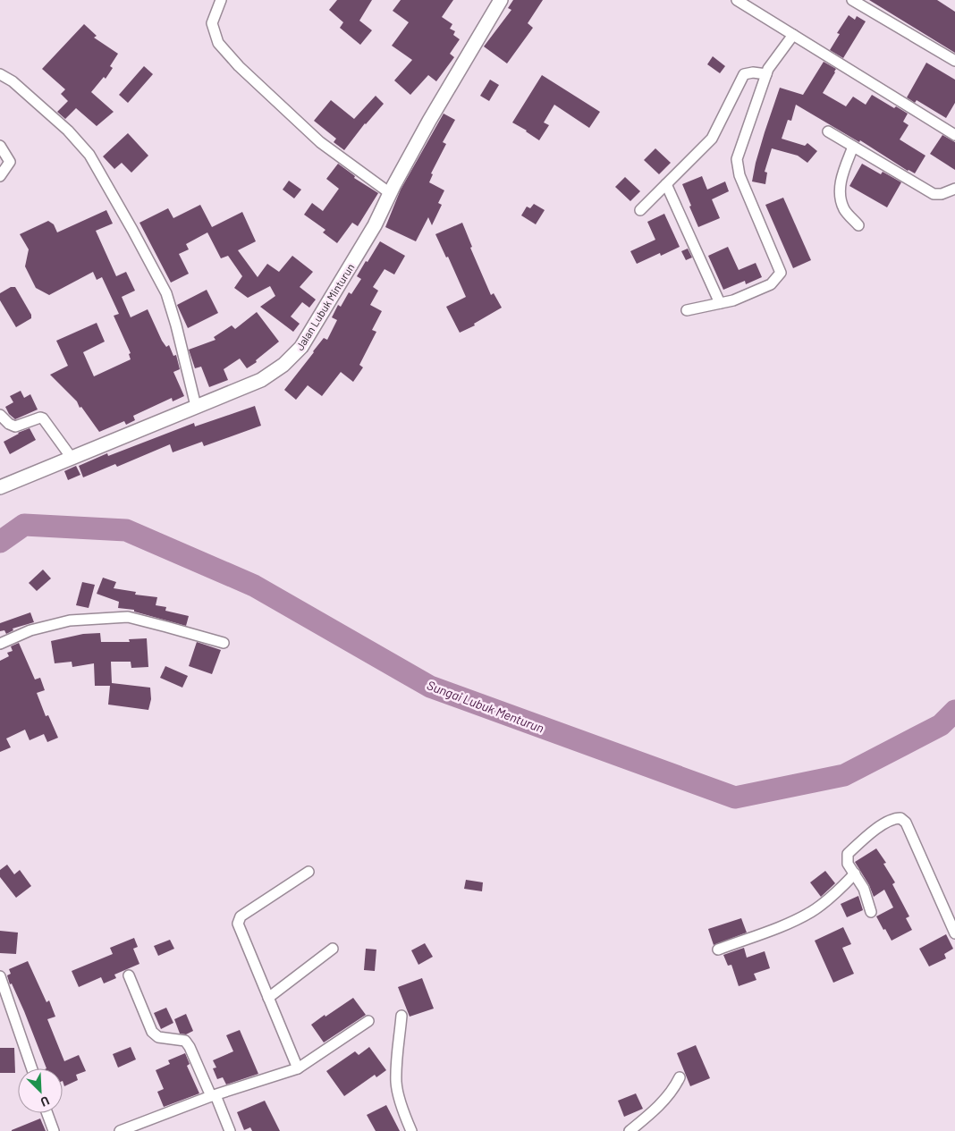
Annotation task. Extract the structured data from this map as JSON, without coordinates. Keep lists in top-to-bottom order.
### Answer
{
  "streets": {
    "street": ["Jalan Lubuk Minturun"]
  },
  "water": ["Sungai Lubuk Menturun"],
  "north": "bottom right"
}
